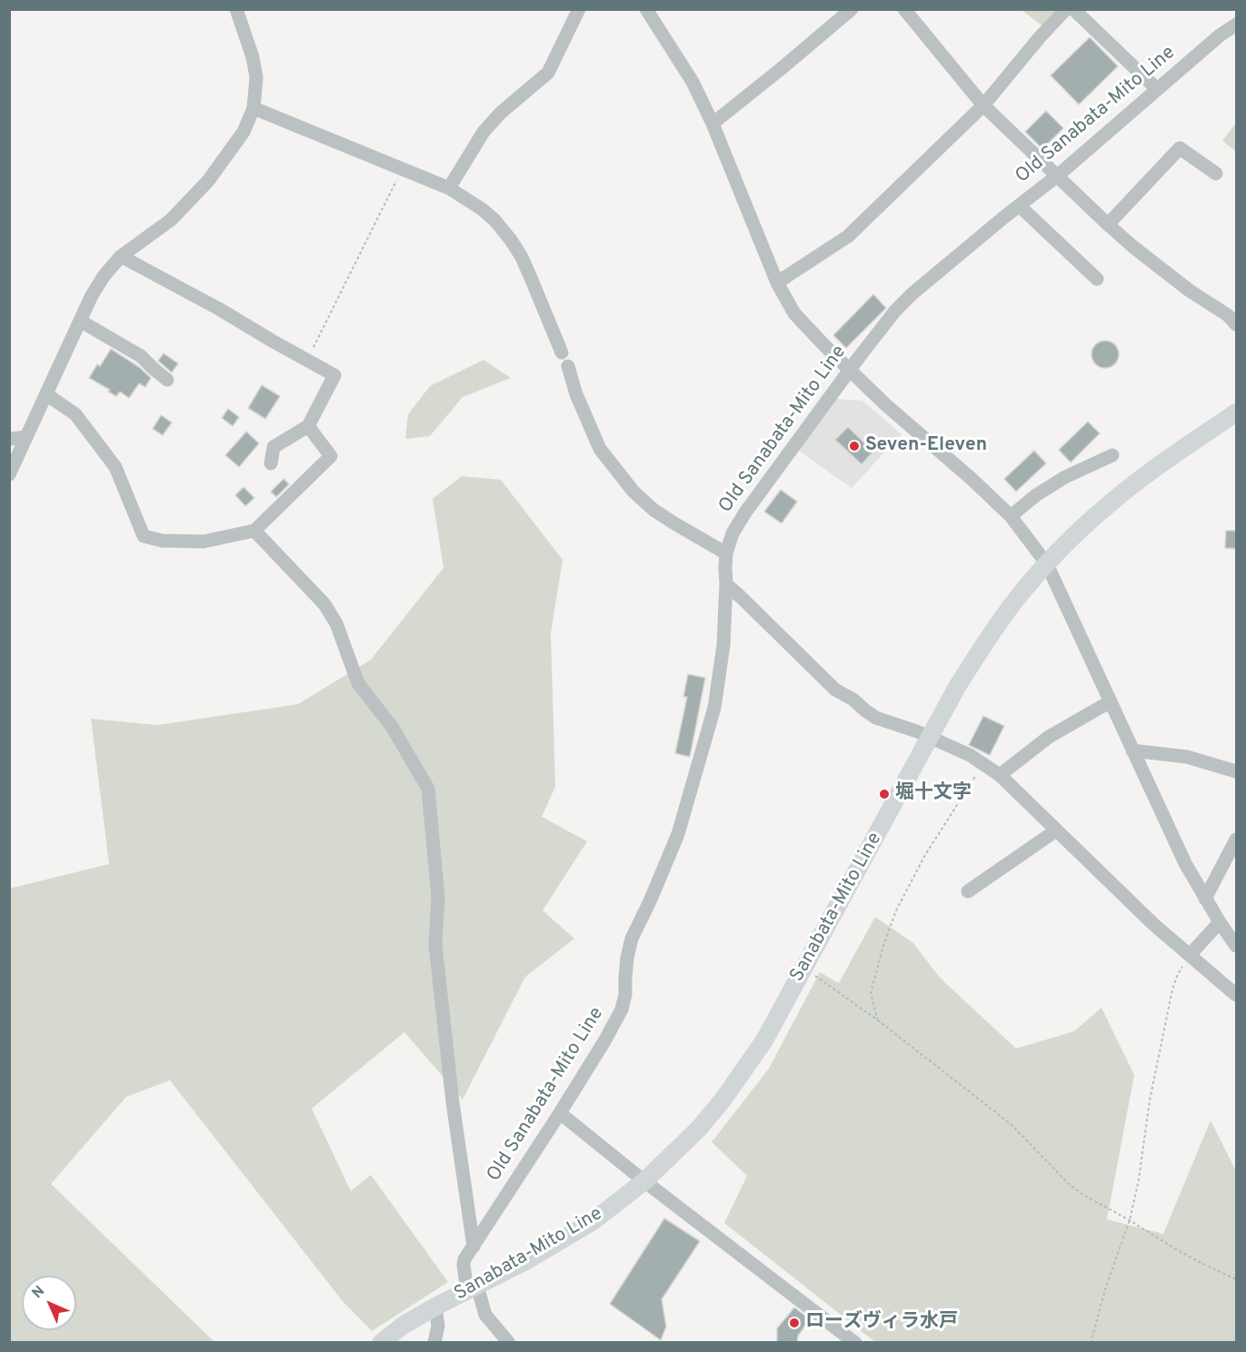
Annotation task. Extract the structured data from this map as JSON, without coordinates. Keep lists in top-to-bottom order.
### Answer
{
  "streets": {
    "main road": ["Sanabata-Mito Line"],
    "street": ["Old Sanabata-Mito Line"]
  },
  "crossings": [
    ["Old Sanabata-Mito Line", "Sanabata-Mito Line"]
  ],
  "places": ["Seven-Eleven", "堀十文字", "ローズヴィラ水戸"],
  "north": "top left"
}
